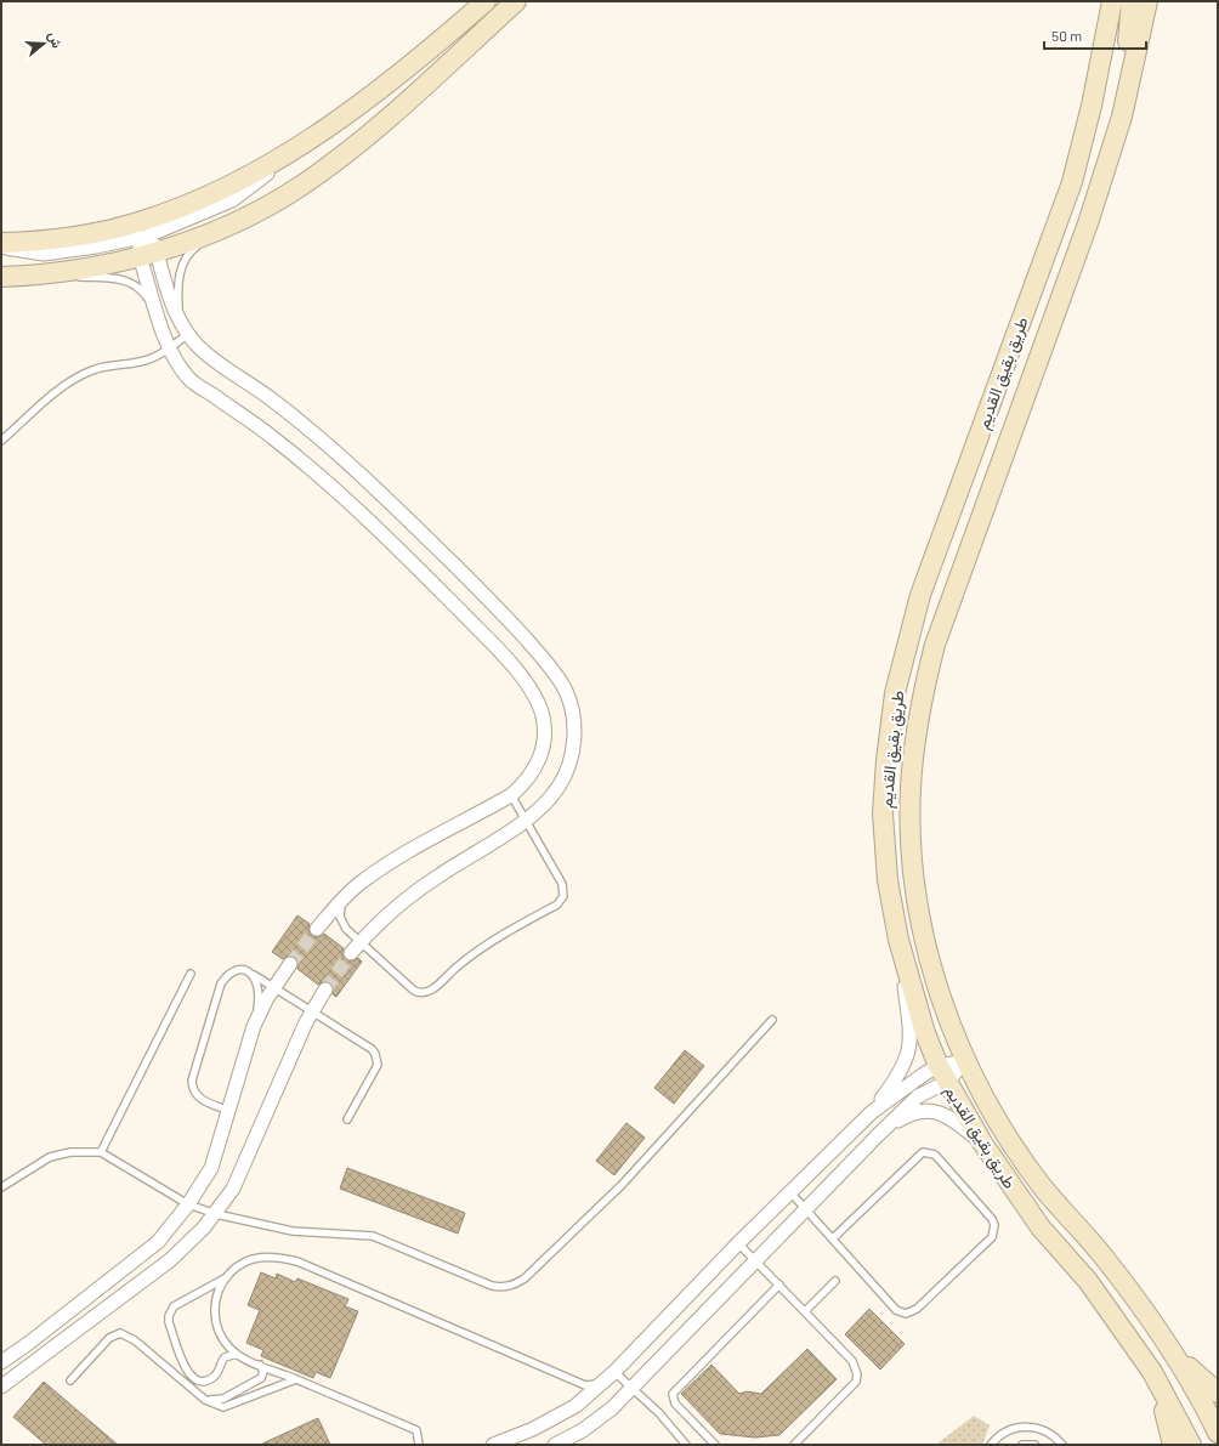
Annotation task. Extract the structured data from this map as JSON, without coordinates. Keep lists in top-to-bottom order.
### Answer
{
  "streets": {
    "main road": ["طريق بقيق القديم"]
  },
  "scale_bar": "50 m",
  "north": "right"
}
